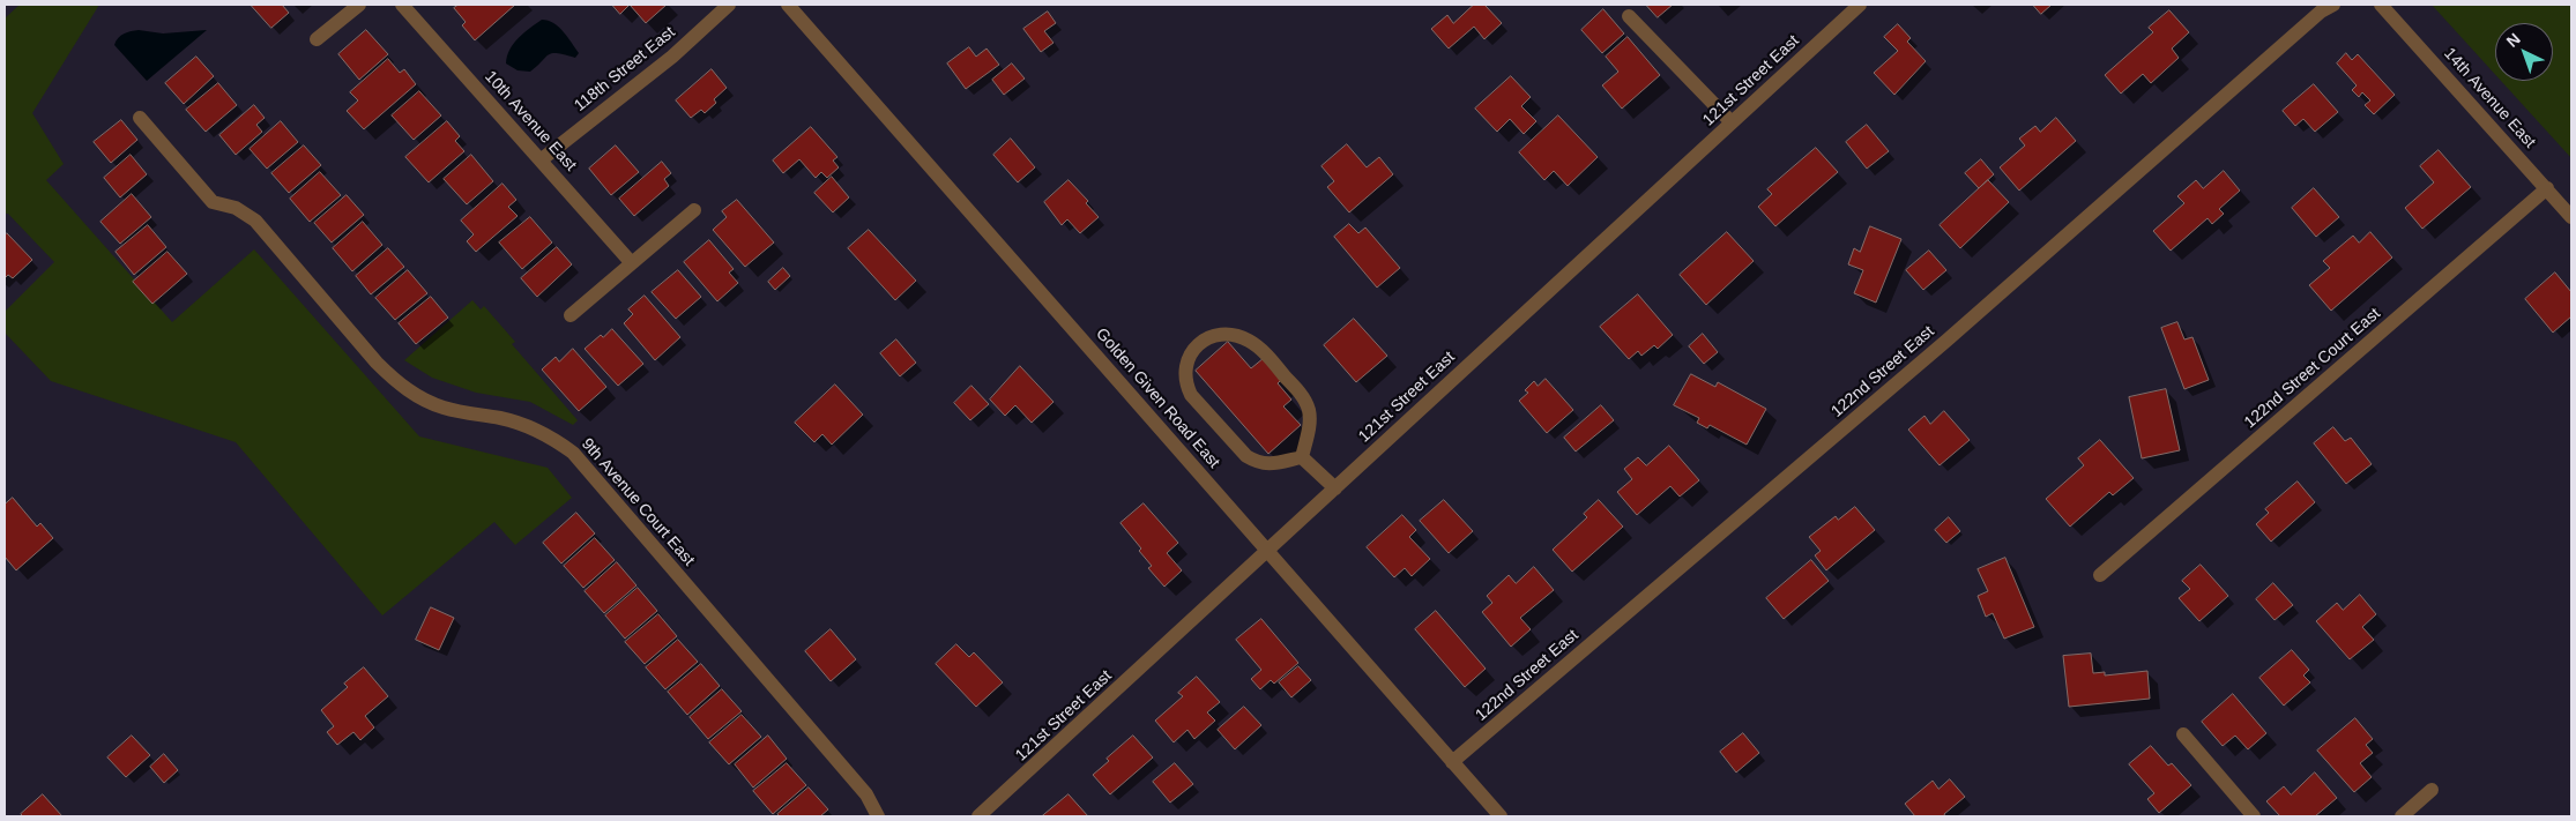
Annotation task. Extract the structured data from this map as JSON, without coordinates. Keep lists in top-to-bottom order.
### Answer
{
  "streets": {
    "street": [
      "118th Street East",
      "121st Street East",
      "14th Avenue East",
      "10th Avenue East",
      "122nd Street Court East",
      "122nd Street East",
      "Golden Given Road East",
      "9th Avenue Court East"
    ]
  },
  "crossings": [
    ["118th Street East", "10th Avenue East"],
    ["121st Street East", "Golden Given Road East"],
    ["14th Avenue East", "122nd Street Court East"],
    ["122nd Street East", "Golden Given Road East"]
  ],
  "north": "top left"
}
